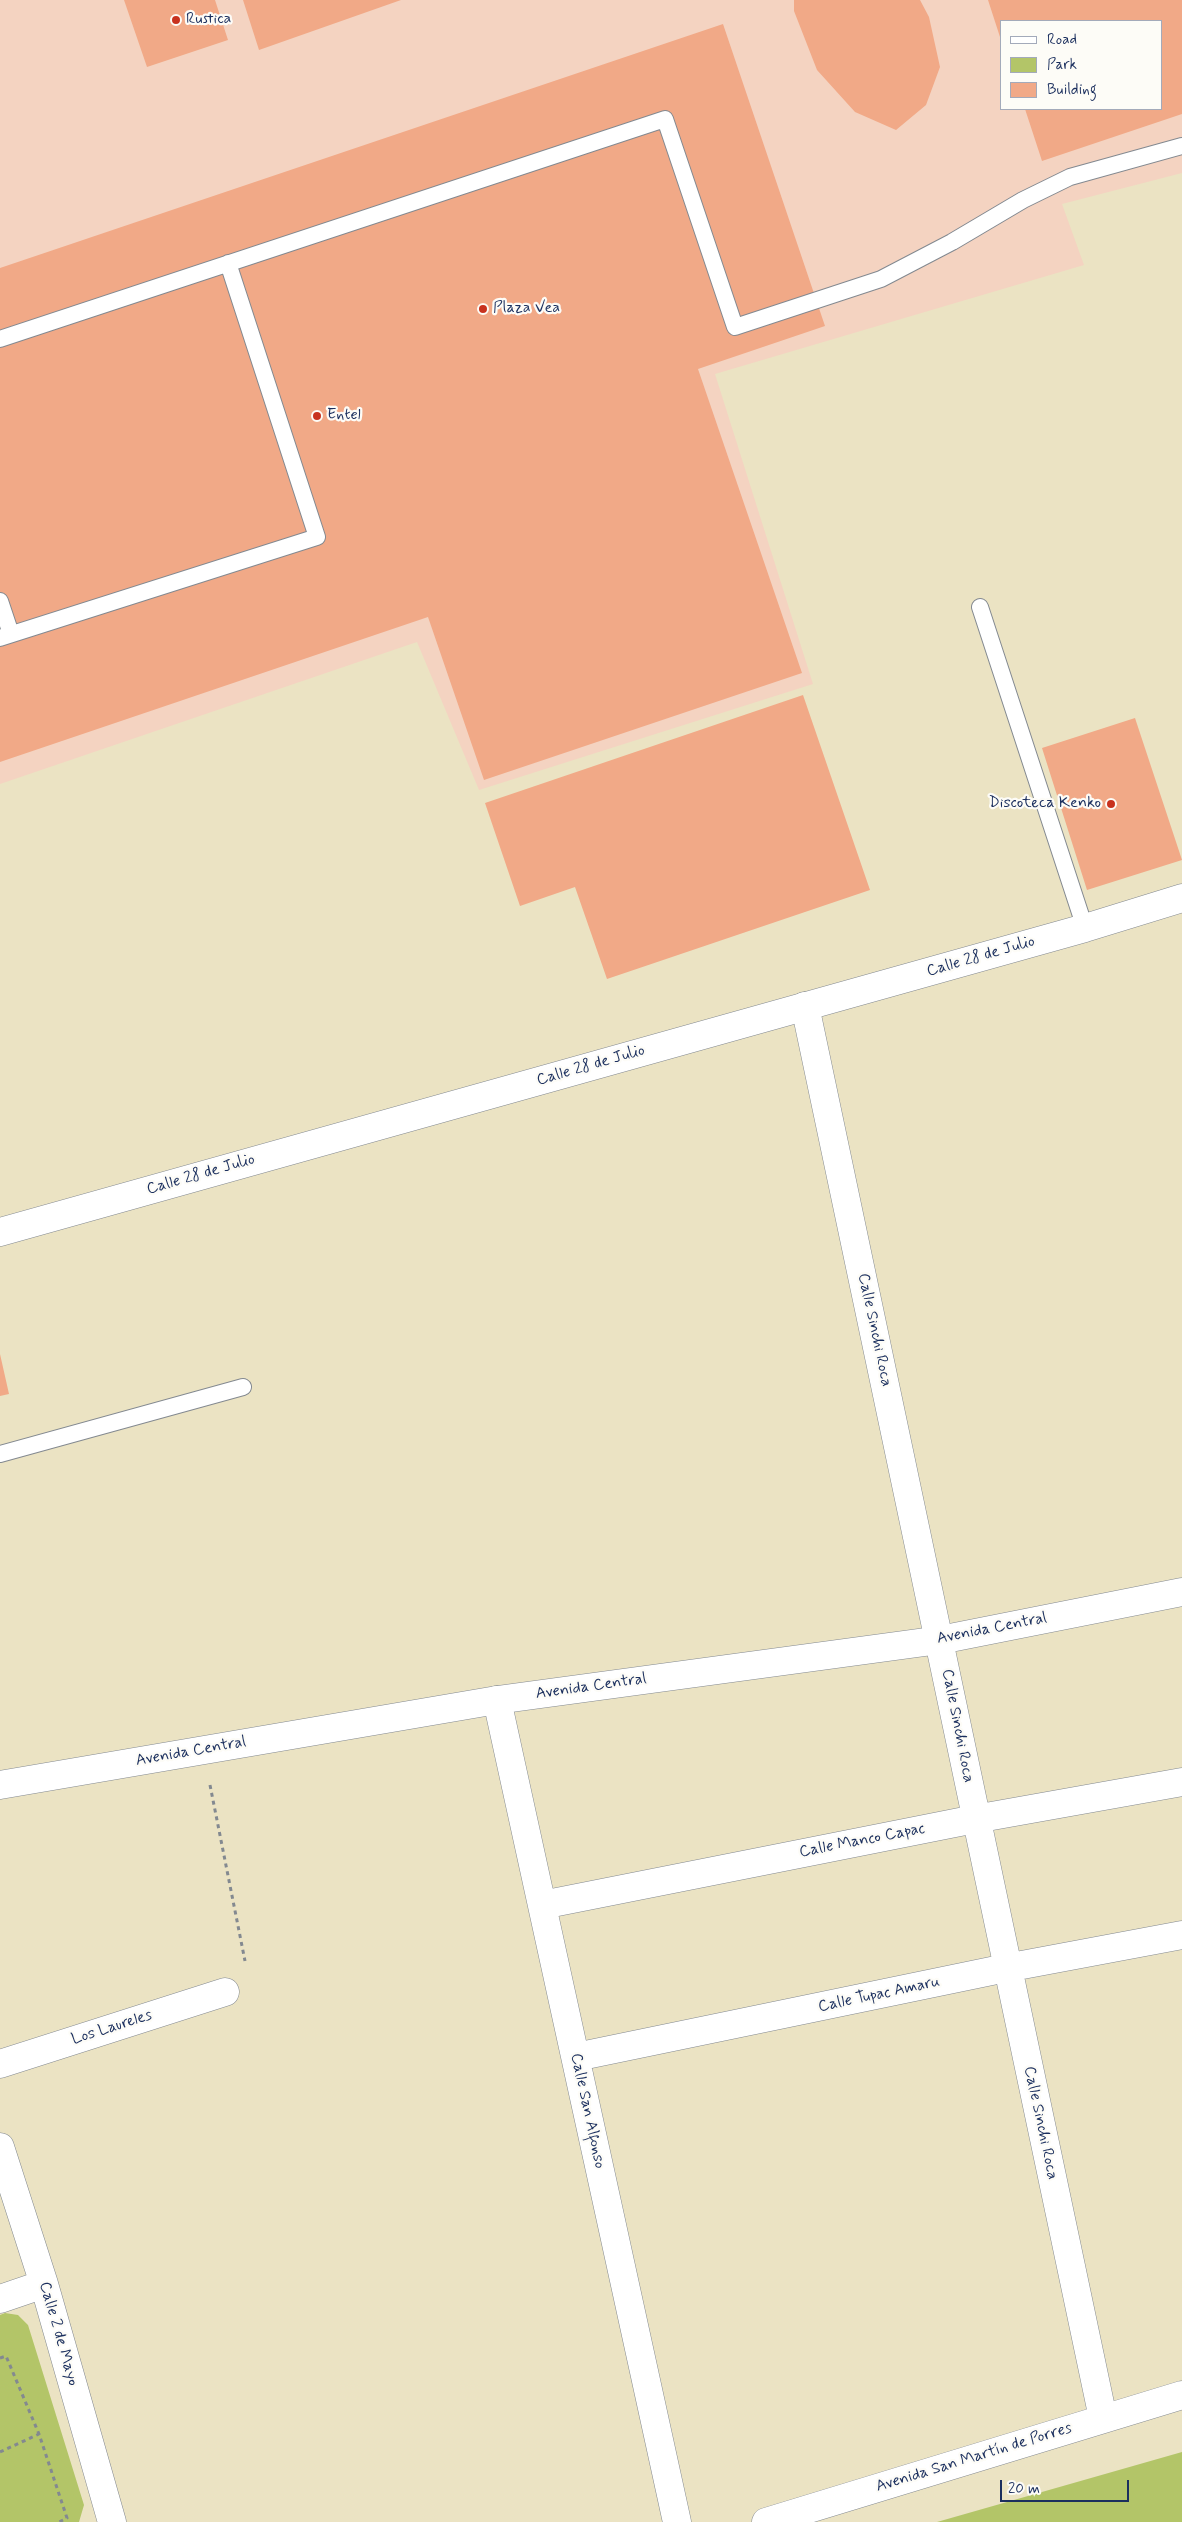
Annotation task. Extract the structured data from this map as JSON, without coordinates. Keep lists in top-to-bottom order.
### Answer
{
  "streets": {
    "street": [
      "Calle 28 de Julio",
      "Calle Sinchi Roca",
      "Avenida Central",
      "Calle Manco Capac",
      "Calle Tupac Amaru",
      "Los Laureles",
      "Calle San Alfonso",
      "Calle 2 de Mayo",
      "Avenida San Martín de Porres"
    ]
  },
  "crossings": [
    ["Calle 28 de Julio", "Calle Sinchi Roca"],
    ["Calle Sinchi Roca", "Avenida Central"],
    ["Calle Sinchi Roca", "Calle Manco Capac"],
    ["Calle Sinchi Roca", "Calle Tupac Amaru"],
    ["Calle Sinchi Roca", "Avenida San Martín de Porres"],
    ["Avenida Central", "Calle San Alfonso"],
    ["Calle Manco Capac", "Calle San Alfonso"],
    ["Calle Tupac Amaru", "Calle San Alfonso"]
  ],
  "places": [
    "Rustica",
    "Plaza Vea",
    "Entel",
    "Discoteca Kenko"
  ],
  "legend": ["Road", "Park", "Building"],
  "scale_bar": "20 m"
}
